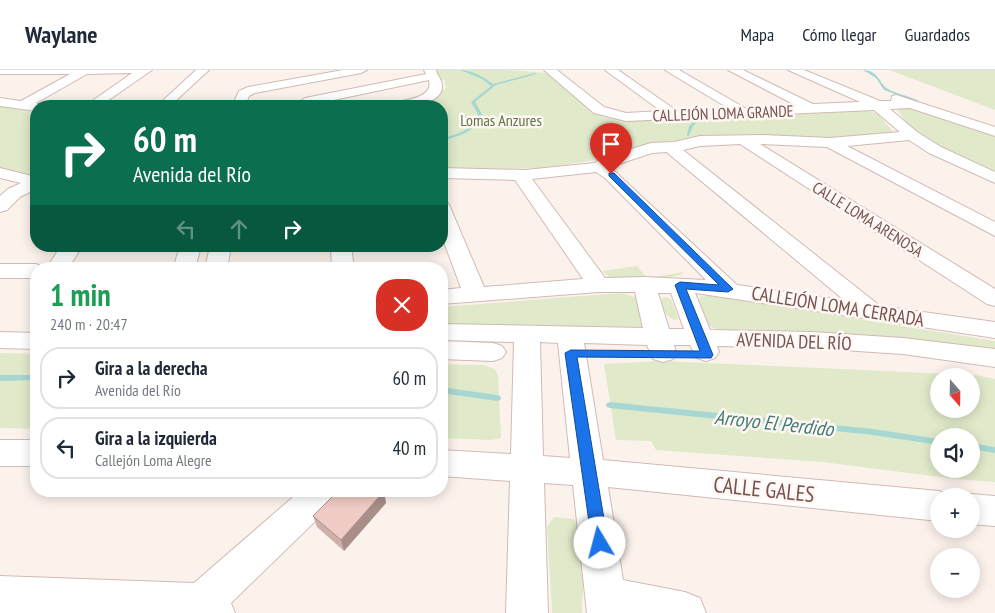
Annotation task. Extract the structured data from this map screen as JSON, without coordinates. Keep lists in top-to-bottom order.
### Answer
{
  "streets": {
    "street": [
      "CALLEJÓN LOMA GRANDE",
      "CALLE LOMA ARENOSA",
      "CALLEJÓN LOMA CERRADA",
      "AVENIDA DEL RÍO",
      "CALLE GALES"
    ]
  },
  "water": ["Arroyo El Perdido"],
  "parks": ["Lomas Anzures"],
  "north": "bottom",
  "page": {
    "header": "Waylane",
    "nav": ["Mapa", "Cómo llegar", "Guardados"],
    "turn": ["60 m", "Avenida del Río"],
    "heading": ["1 min", "240 m · 20:47"],
    "list": [
      {
        "name": "Gira a la derecha",
        "note": "Avenida del Río",
        "value": "60 m"
      },
      {
        "name": "Gira a la izquierda",
        "note": "Callejón Loma Alegre",
        "value": "40 m"
      }
    ],
    "map_buttons": ["+", "−"]
  }
}
